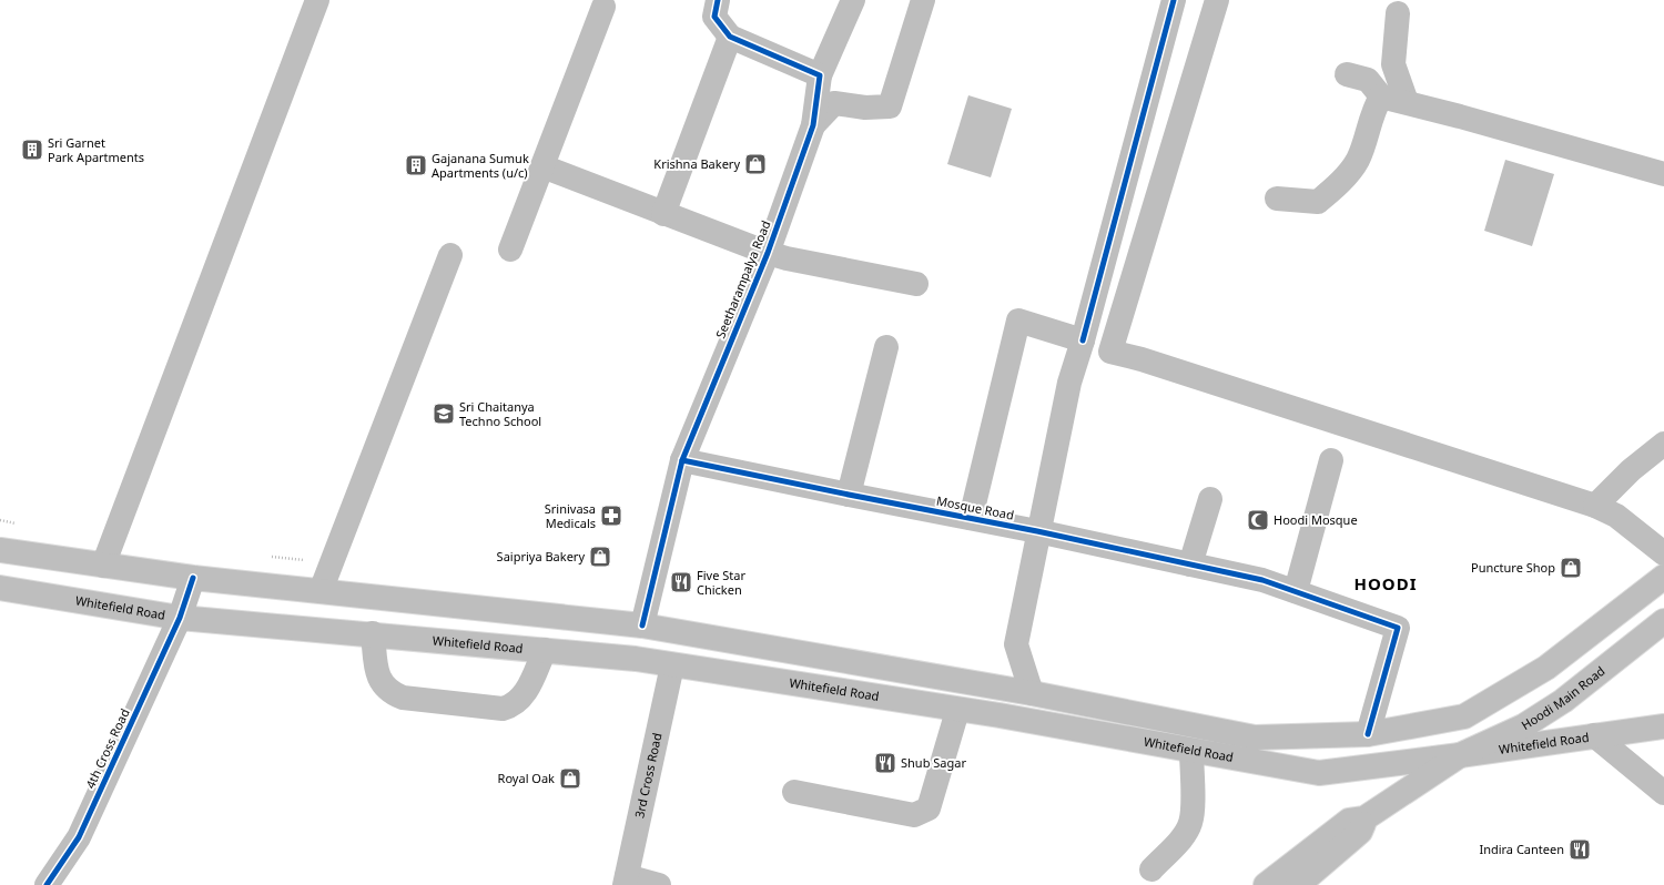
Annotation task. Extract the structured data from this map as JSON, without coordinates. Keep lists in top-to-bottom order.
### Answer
{
  "streets": {
    "street": [
      "Seetharampalya Road",
      "Mosque Road",
      "Whitefield Road",
      "Hoodi Main Road",
      "4th Cross Road",
      "3rd Cross Road"
    ]
  },
  "crossings": [
    ["Seetharampalya Road", "Mosque Road"],
    ["Seetharampalya Road", "Whitefield Road"],
    ["Mosque Road", "Whitefield Road"],
    ["Whitefield Road", "Hoodi Main Road"],
    ["Whitefield Road", "4th Cross Road"],
    ["Whitefield Road", "3rd Cross Road"]
  ],
  "districts": ["HOODI"],
  "places": {
    "building": ["Sri Garnet Park Apartments", "Gajanana Sumuk Apartments (u/c)"],
    "shop": [
      "Krishna Bakery",
      "Saipriya Bakery",
      "Puncture Shop",
      "Royal Oak"
    ],
    "school or university": ["Sri Chaitanya Techno School"],
    "pharmacy": ["Srinivasa Medicals"],
    "mosque": ["Hoodi Mosque"],
    "restaurant": ["Five Star Chicken", "Shub Sagar", "Indira Canteen"]
  }
}
